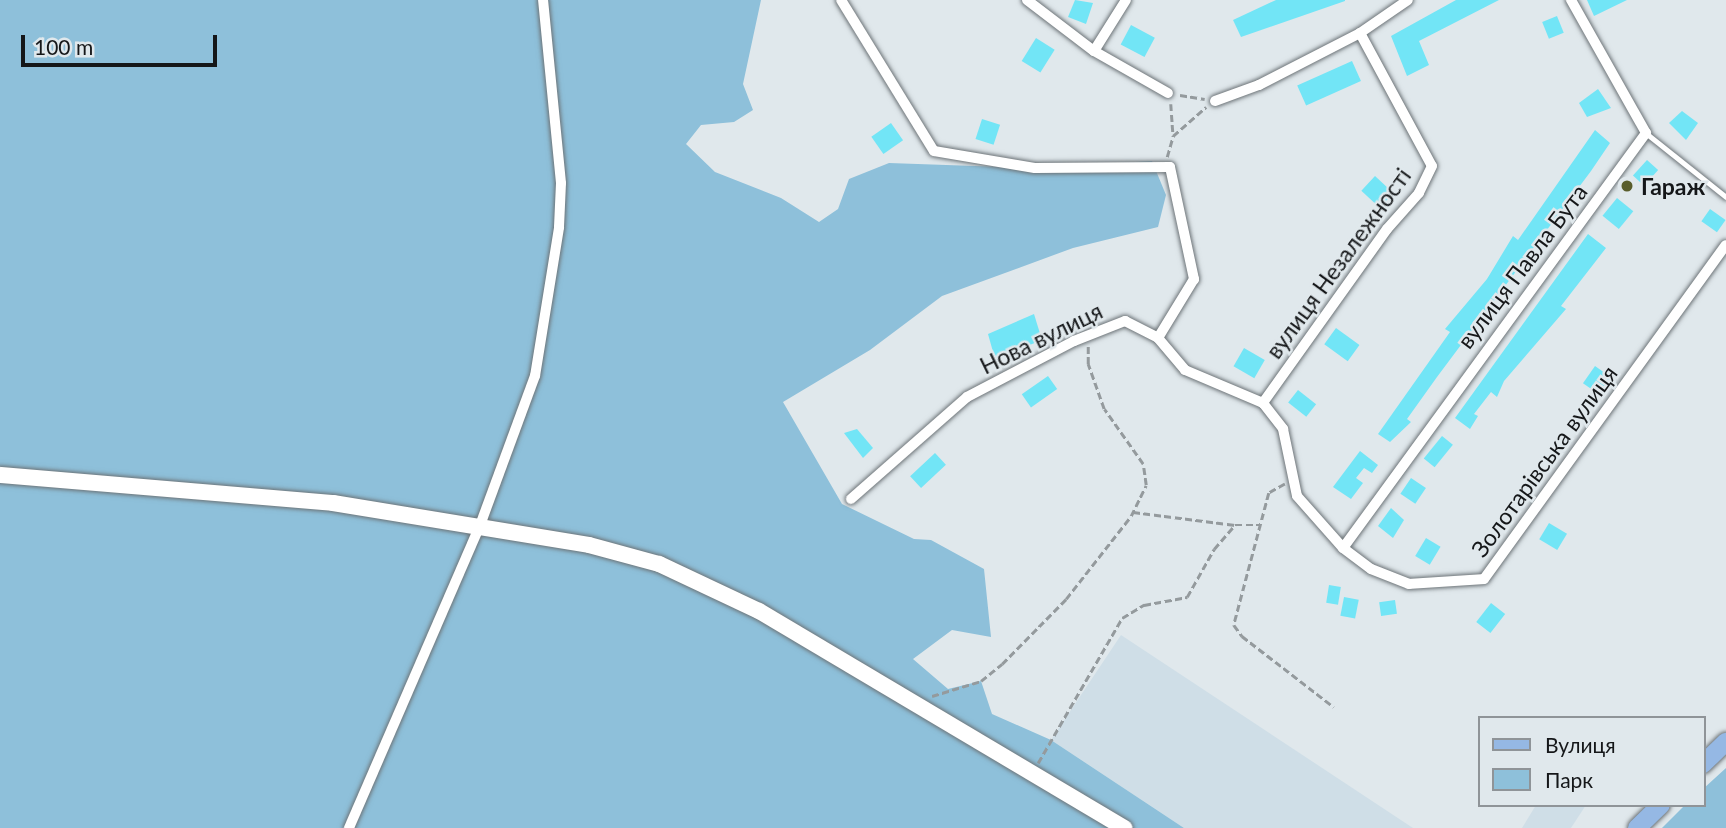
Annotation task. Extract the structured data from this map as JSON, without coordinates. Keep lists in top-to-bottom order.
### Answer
{
  "streets": {
    "street": [
      "вулиця Незалежності",
      "вулиця Павла Бута",
      "Нова вулиця",
      "Золотарівська вулиця"
    ]
  },
  "crossings": [
    ["вулиця Незалежності", "Нова вулиця"],
    ["вулиця Павла Бута", "Золотарівська вулиця"]
  ],
  "places": ["Гараж"],
  "legend": ["Вулиця", "Парк"],
  "scale_bar": "100 m"
}
